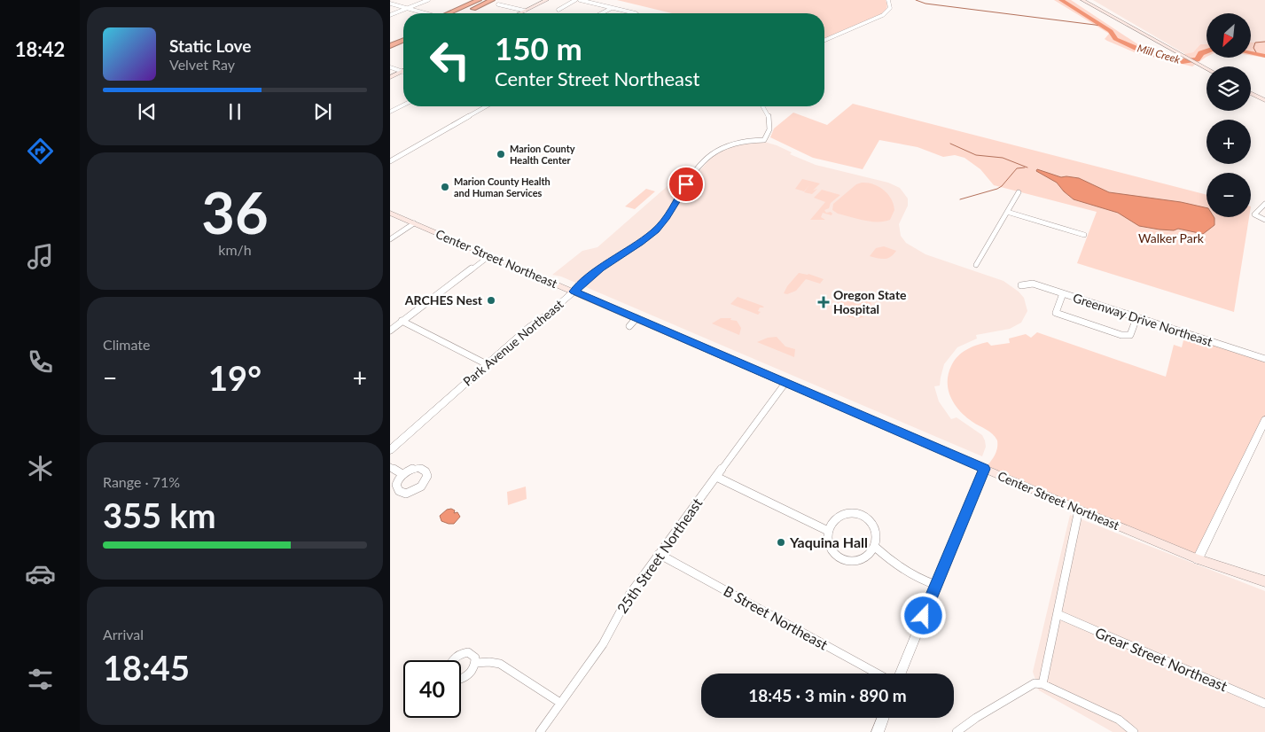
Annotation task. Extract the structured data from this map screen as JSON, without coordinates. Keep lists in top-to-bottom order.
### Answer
{
  "streets": {
    "main road": ["Center Street Northeast"],
    "street": [
      "Greenway Drive Northeast",
      "Park Avenue Northeast",
      "25th Street Northeast",
      "B Street Northeast",
      "Grear Street Northeast"
    ]
  },
  "crossings": [
    ["Center Street Northeast", "Park Avenue Northeast"],
    ["Center Street Northeast", "25th Street Northeast"],
    ["25th Street Northeast", "B Street Northeast"]
  ],
  "water": ["Mill Creek"],
  "parks": ["Walker Park"],
  "places": {
    "other": [
      "Marion County Health Center",
      "Marion County Health and Human Services",
      "ARCHES Nest",
      "Yaquina Hall"
    ],
    "health": ["Oregon State Hospital"]
  },
  "north": "bottom left",
  "page": {
    "tabs": "18:42",
    "map_buttons": ["+", "−"],
    "turn": ["150 m", "Center Street Northeast"],
    "song": ["Static Love", "Velvet Ray"],
    "tile": [
      ["36", "km/h"],
      "Climate",
      ["Range · 71%", "355 km"],
      ["Arrival", "18:45"]
    ],
    "heat": ["−", "19°", "+"],
    "limit": "40",
    "trip": "18:45 · 3 min · 890 m"
  }
}
